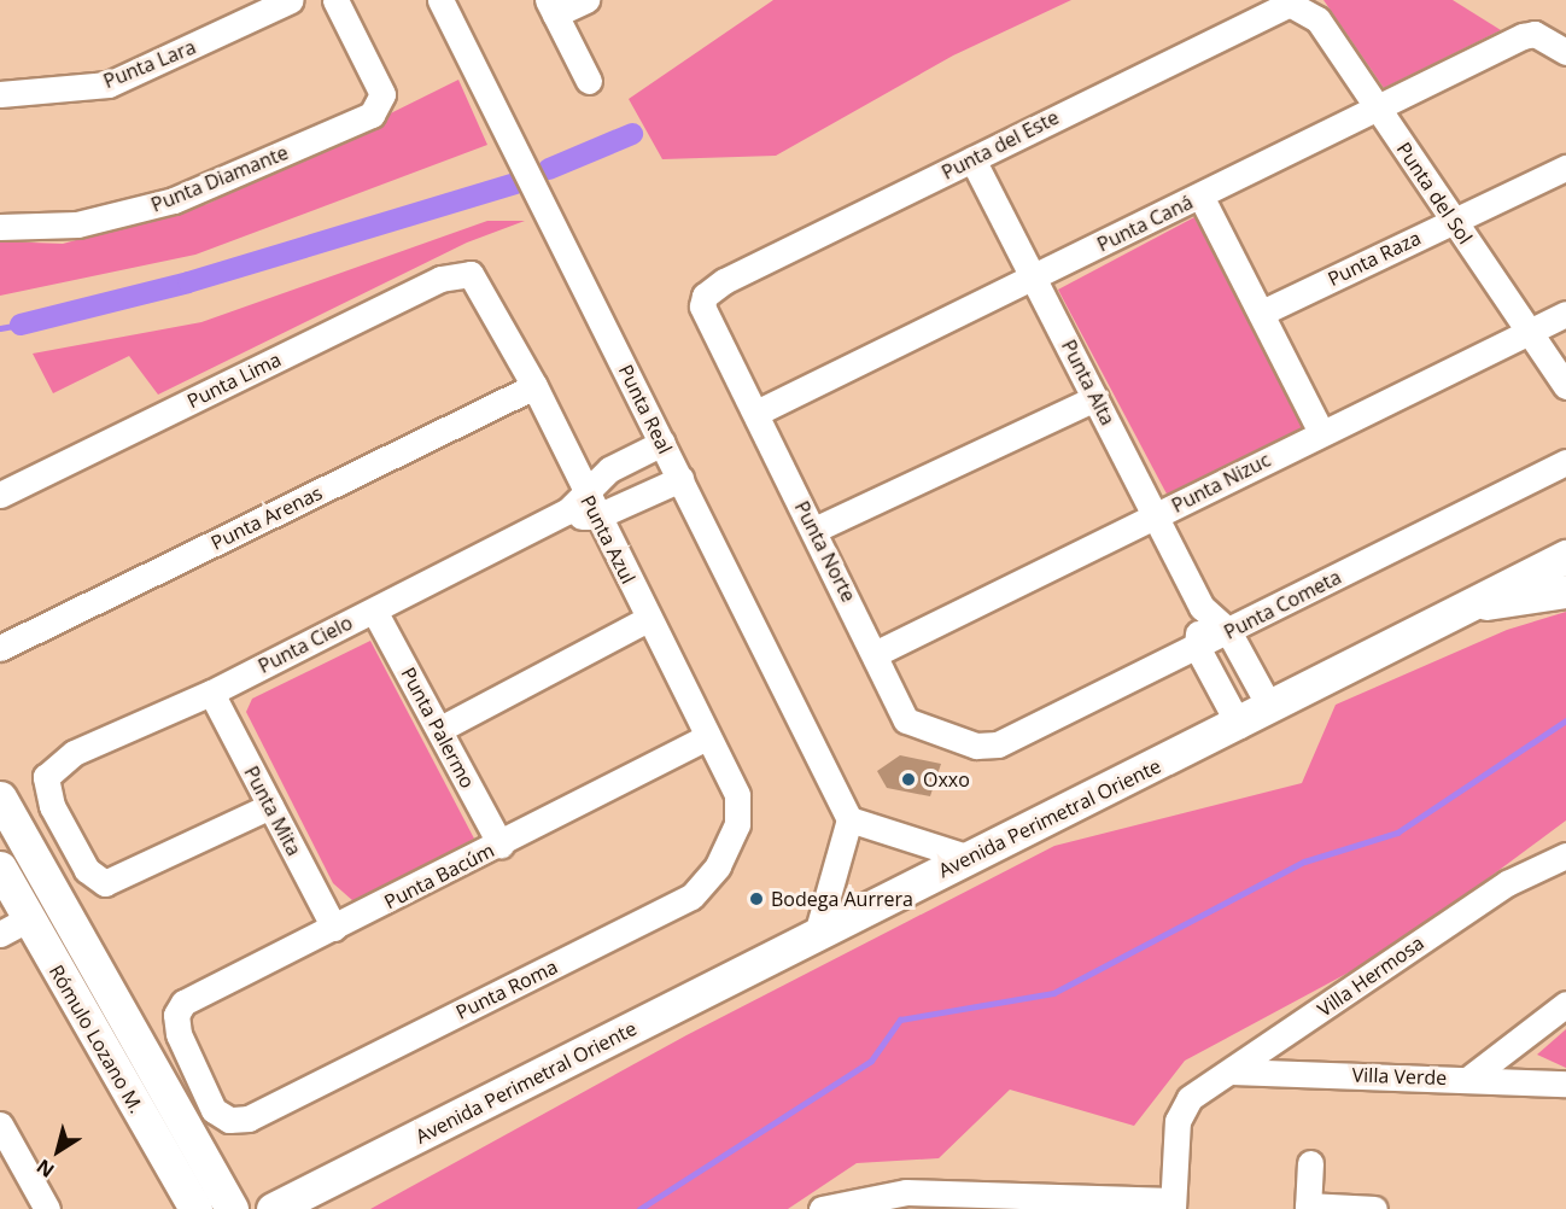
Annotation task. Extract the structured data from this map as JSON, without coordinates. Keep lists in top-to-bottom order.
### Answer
{
  "streets": {
    "street": [
      "Punta Lara",
      "Punta del Este",
      "Punta Diamante",
      "Punta del Sol",
      "Punta Caná",
      "Punta Raza",
      "Punta Lima",
      "Punta Alta",
      "Punta Real",
      "Punta Nizuc",
      "Punta Arenas",
      "Punta Azul",
      "Punta Norte",
      "Punta Cometa",
      "Punta Cielo",
      "Punta Palermo",
      "Punta Mita",
      "Avenida Perimetral Oriente",
      "Punta Bacúm",
      "Villa Hermosa",
      "Punta Roma",
      "Rómulo Lozano M.",
      "Villa Verde"
    ]
  },
  "crossings": [
    ["Punta del Este", "Punta del Sol"],
    ["Punta del Este", "Punta Alta"],
    ["Punta del Este", "Punta Norte"],
    ["Punta del Sol", "Punta Caná"],
    ["Punta del Sol", "Punta Raza"],
    ["Punta del Sol", "Punta Nizuc"],
    ["Punta Caná", "Punta Alta"],
    ["Punta Caná", "Punta Norte"],
    ["Punta Lima", "Punta Azul"],
    ["Punta Alta", "Punta Nizuc"],
    ["Punta Alta", "Punta Cometa"],
    ["Punta Alta", "Avenida Perimetral Oriente"],
    ["Punta Real", "Punta Cielo"],
    ["Punta Nizuc", "Punta Norte"],
    ["Punta Arenas", "Punta Azul"],
    ["Punta Azul", "Punta Cielo"],
    ["Punta Azul", "Punta Bacúm"],
    ["Punta Azul", "Punta Roma"],
    ["Punta Norte", "Punta Cometa"],
    ["Punta Cielo", "Punta Palermo"],
    ["Punta Cielo", "Punta Mita"],
    ["Punta Palermo", "Punta Bacúm"],
    ["Punta Mita", "Punta Bacúm"],
    ["Punta Bacúm", "Punta Roma"],
    ["Villa Hermosa", "Villa Verde"]
  ],
  "places": ["Oxxo", "Bodega Aurrera"],
  "north": "bottom left"
}
